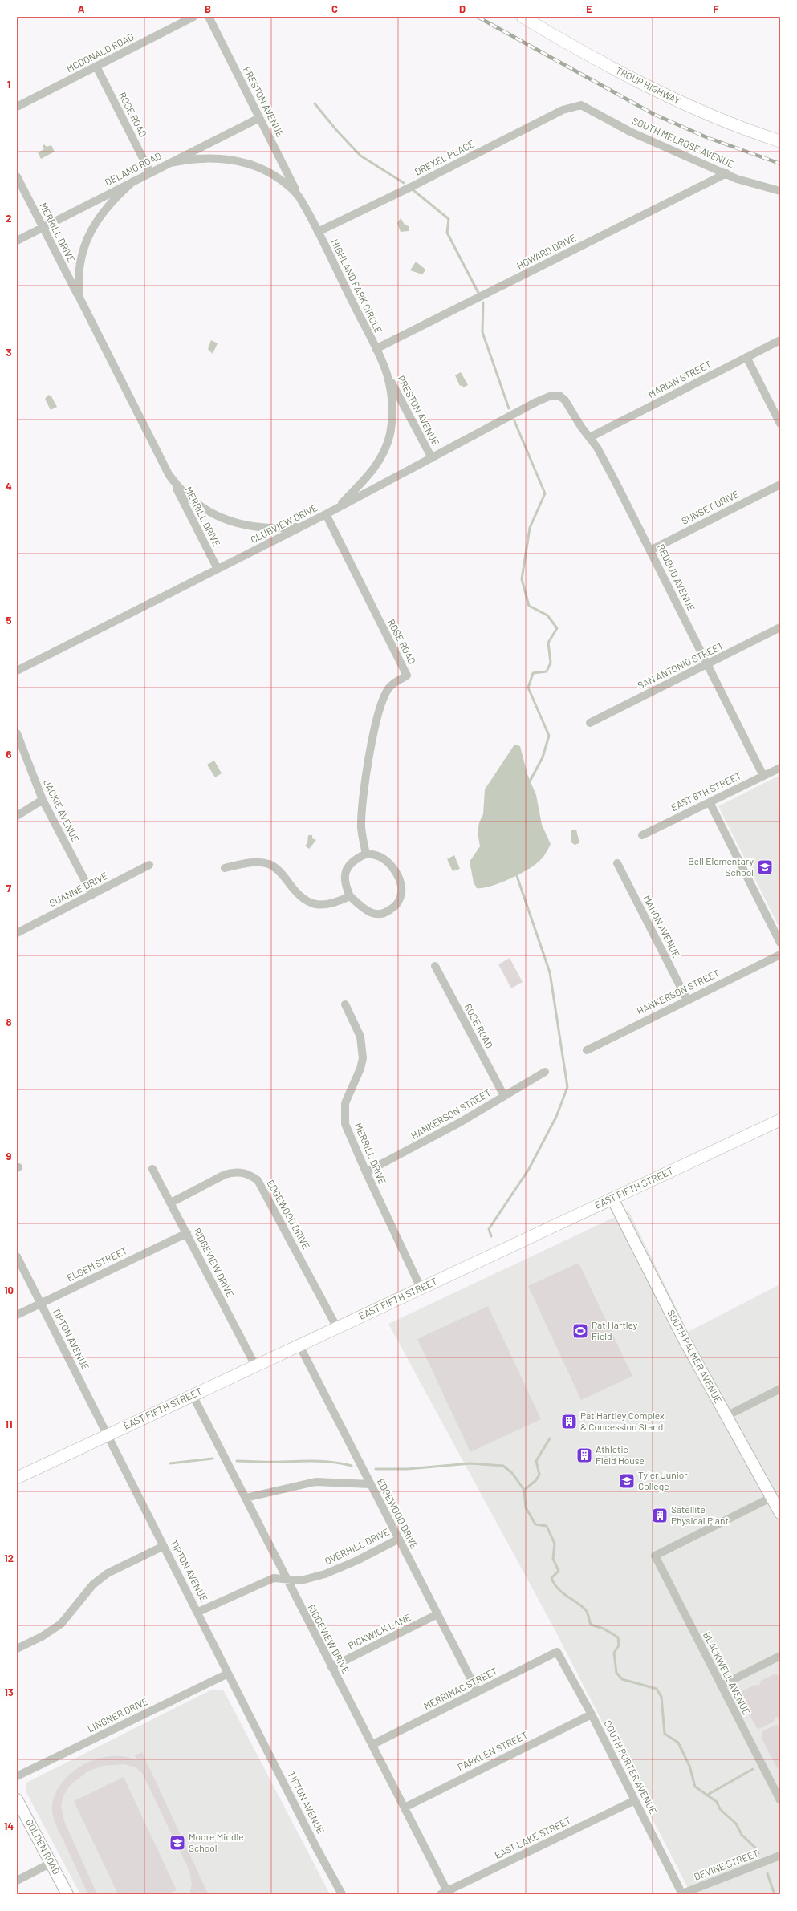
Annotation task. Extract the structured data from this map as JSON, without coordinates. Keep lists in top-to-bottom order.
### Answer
{
  "streets": {
    "main road": ["TROUP HIGHWAY", "EAST FIFTH STREET"],
    "street": [
      "MCDONALD ROAD",
      "PRESTON AVENUE",
      "ROSE ROAD",
      "SOUTH MELROSE AVENUE",
      "DREXEL PLACE",
      "DELANO ROAD",
      "MERRILL DRIVE",
      "HOWARD DRIVE",
      "HIGHLAND PARK CIRCLE",
      "MARIAN STREET",
      "SUNSET DRIVE",
      "CLUBVIEW DRIVE",
      "REDBUD AVENUE",
      "SAN ANTONIO STREET",
      "EAST 6TH STREET",
      "JACKIE AVENUE",
      "SUANNE DRIVE",
      "MAHON AVENUE",
      "HANKERSON STREET",
      "EDGEWOOD DRIVE",
      "RIDGEVIEW DRIVE",
      "ELGEM STREET",
      "TIPTON AVENUE",
      "SOUTH PALMER AVENUE",
      "OVERHILL DRIVE",
      "PICKWICK LANE",
      "BLACKWELL AVENUE",
      "MERRIMAC STREET",
      "LINGNER DRIVE",
      "PARKLEN STREET",
      "SOUTH PORTER AVENUE",
      "EAST LAKE STREET",
      "GOLDEN ROAD",
      "DEVINE STREET"
    ]
  },
  "crossings": [
    ["MCDONALD ROAD", "ROSE ROAD"],
    ["PRESTON AVENUE", "DELANO ROAD"],
    ["PRESTON AVENUE", "HIGHLAND PARK CIRCLE"],
    ["PRESTON AVENUE", "CLUBVIEW DRIVE"],
    ["ROSE ROAD", "DELANO ROAD"],
    ["ROSE ROAD", "CLUBVIEW DRIVE"],
    ["ROSE ROAD", "HANKERSON STREET"],
    ["SOUTH MELROSE AVENUE", "DREXEL PLACE"],
    ["SOUTH MELROSE AVENUE", "HOWARD DRIVE"],
    ["DREXEL PLACE", "HIGHLAND PARK CIRCLE"],
    ["DELANO ROAD", "MERRILL DRIVE"],
    ["DELANO ROAD", "HIGHLAND PARK CIRCLE"],
    ["MERRILL DRIVE", "CLUBVIEW DRIVE"],
    ["MERRILL DRIVE", "HANKERSON STREET"],
    ["MERRILL DRIVE", "EAST FIFTH STREET"],
    ["HOWARD DRIVE", "HIGHLAND PARK CIRCLE"],
    ["HIGHLAND PARK CIRCLE", "CLUBVIEW DRIVE"],
    ["MARIAN STREET", "REDBUD AVENUE"],
    ["SUNSET DRIVE", "REDBUD AVENUE"],
    ["CLUBVIEW DRIVE", "REDBUD AVENUE"],
    ["REDBUD AVENUE", "SAN ANTONIO STREET"],
    ["REDBUD AVENUE", "EAST 6TH STREET"],
    ["JACKIE AVENUE", "SUANNE DRIVE"],
    ["MAHON AVENUE", "HANKERSON STREET"],
    ["EAST FIFTH STREET", "EDGEWOOD DRIVE"],
    ["EAST FIFTH STREET", "RIDGEVIEW DRIVE"],
    ["EAST FIFTH STREET", "TIPTON AVENUE"],
    ["EAST FIFTH STREET", "SOUTH PALMER AVENUE"],
    ["EDGEWOOD DRIVE", "RIDGEVIEW DRIVE"],
    ["EDGEWOOD DRIVE", "OVERHILL DRIVE"],
    ["EDGEWOOD DRIVE", "PICKWICK LANE"],
    ["EDGEWOOD DRIVE", "MERRIMAC STREET"],
    ["RIDGEVIEW DRIVE", "ELGEM STREET"],
    ["RIDGEVIEW DRIVE", "OVERHILL DRIVE"],
    ["RIDGEVIEW DRIVE", "PICKWICK LANE"],
    ["RIDGEVIEW DRIVE", "MERRIMAC STREET"],
    ["RIDGEVIEW DRIVE", "PARKLEN STREET"],
    ["RIDGEVIEW DRIVE", "EAST LAKE STREET"],
    ["ELGEM STREET", "TIPTON AVENUE"],
    ["TIPTON AVENUE", "OVERHILL DRIVE"],
    ["TIPTON AVENUE", "LINGNER DRIVE"],
    ["SOUTH PALMER AVENUE", "BLACKWELL AVENUE"],
    ["MERRIMAC STREET", "SOUTH PORTER AVENUE"],
    ["PARKLEN STREET", "SOUTH PORTER AVENUE"],
    ["SOUTH PORTER AVENUE", "EAST LAKE STREET"],
    ["SOUTH PORTER AVENUE", "DEVINE STREET"]
  ],
  "places": {
    "school or university": ["Bell Elementary School", "Tyler Junior College", "Moore Middle School"],
    "sports": ["Pat Hartley Field"],
    "building": ["Pat Hartley Complex & Concession Stand", "Athletic Field House", "Satellite Physical Plant"]
  },
  "grid": {
    "columns": [
      "A",
      "B",
      "C",
      "D",
      "E",
      "F"
    ],
    "rows": [
      "1",
      "2",
      "3",
      "4",
      "5",
      "6",
      "7",
      "8",
      "9",
      "10",
      "11",
      "12",
      "13",
      "14"
    ]
  }
}
